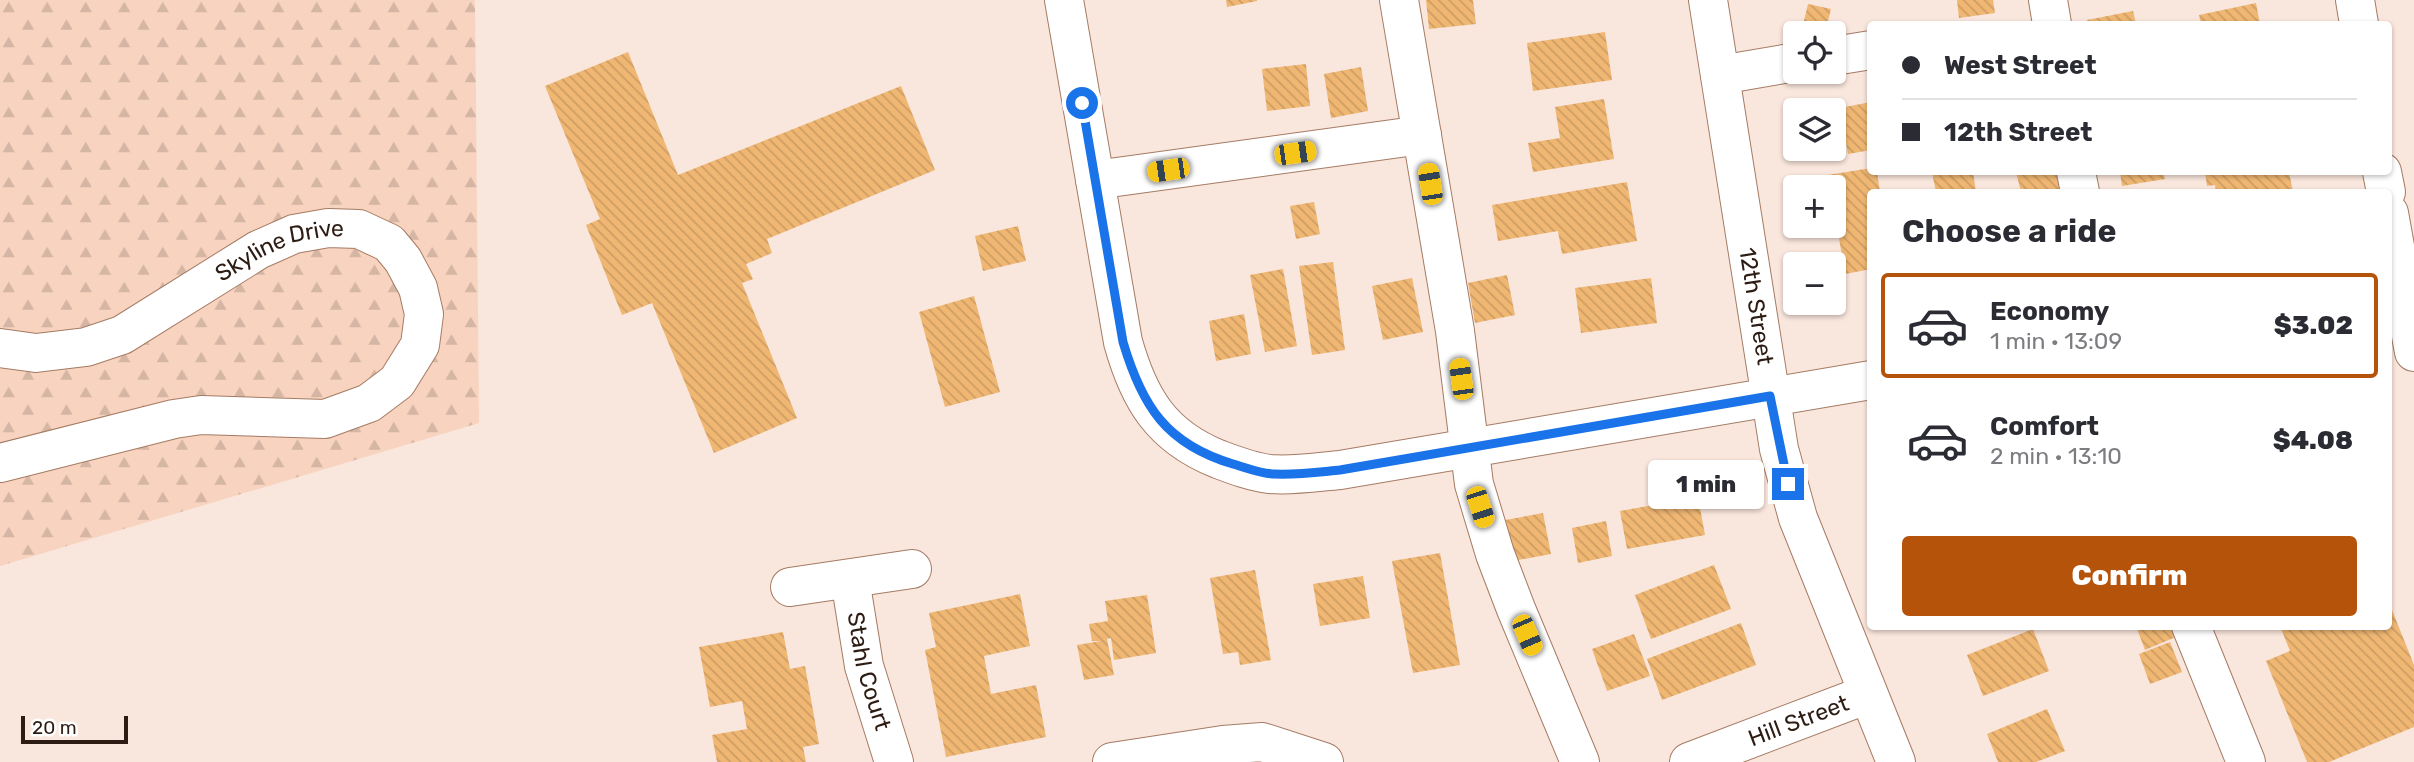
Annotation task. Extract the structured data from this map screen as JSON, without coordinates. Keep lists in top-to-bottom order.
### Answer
{
  "streets": {
    "street": [
      "Skyline Drive",
      "12th Street",
      "Stahl Court",
      "Hill Street"
    ]
  },
  "crossings": [
    ["12th Street", "Hill Street"]
  ],
  "scale_bar": "20 m",
  "page": {
    "map_buttons": ["+", "−"],
    "banner": ["West Street", "12th Street"],
    "heading": "Choose a ride",
    "list": [
      {
        "name": "Economy",
        "note": "1 min · 13:09",
        "value": "$3.02"
      },
      {
        "name": "Comfort",
        "note": "2 min · 13:10",
        "value": "$4.08"
      }
    ],
    "bubble": "1 min",
    "buttons": "Confirm",
    "scale": "20 m"
  }
}
